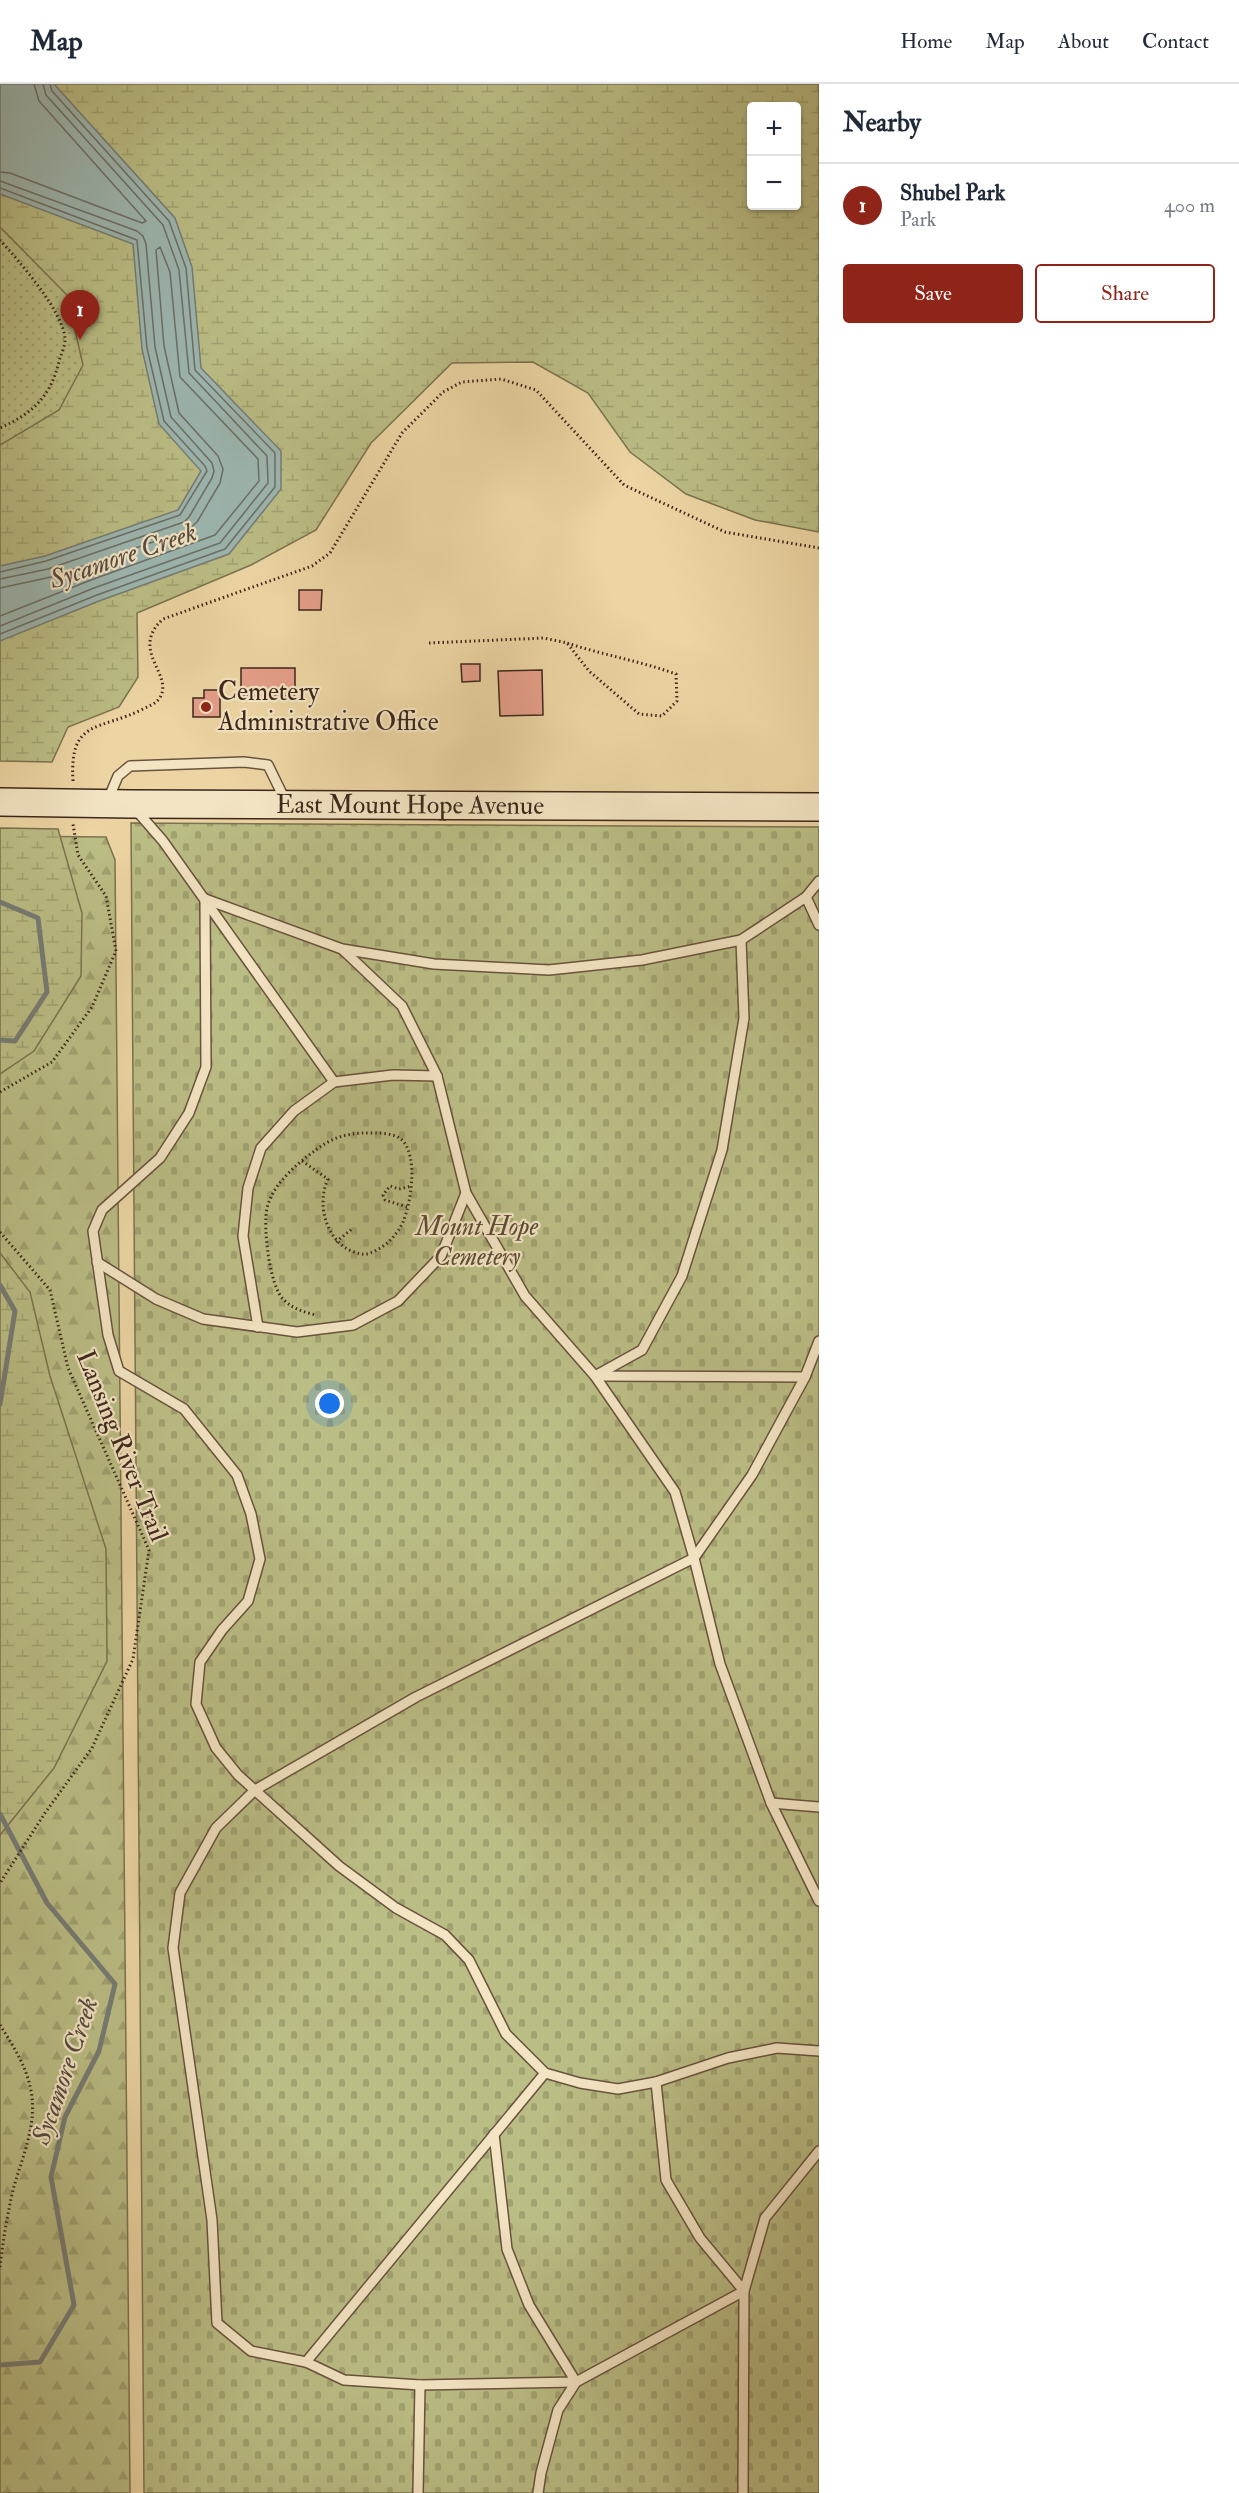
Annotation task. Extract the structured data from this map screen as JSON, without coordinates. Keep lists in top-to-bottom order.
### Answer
{
  "streets": {
    "street": ["East Mount Hope Avenue"],
    "path": ["Lansing River Trail"]
  },
  "water": ["Sycamore Creek"],
  "parks": ["Mount Hope Cemetery"],
  "places": ["Cemetery Administrative Office"],
  "page": {
    "header": "Map",
    "nav": [
      "Home",
      "Map",
      "About",
      "Contact"
    ],
    "heading": "Nearby",
    "map_buttons": ["+", "−"],
    "list": [
      {
        "mark": "1",
        "name": "Shubel Park",
        "note": "Park",
        "value": "400 m"
      }
    ],
    "buttons": ["Save", "Share"],
    "pins": "1"
  }
}
